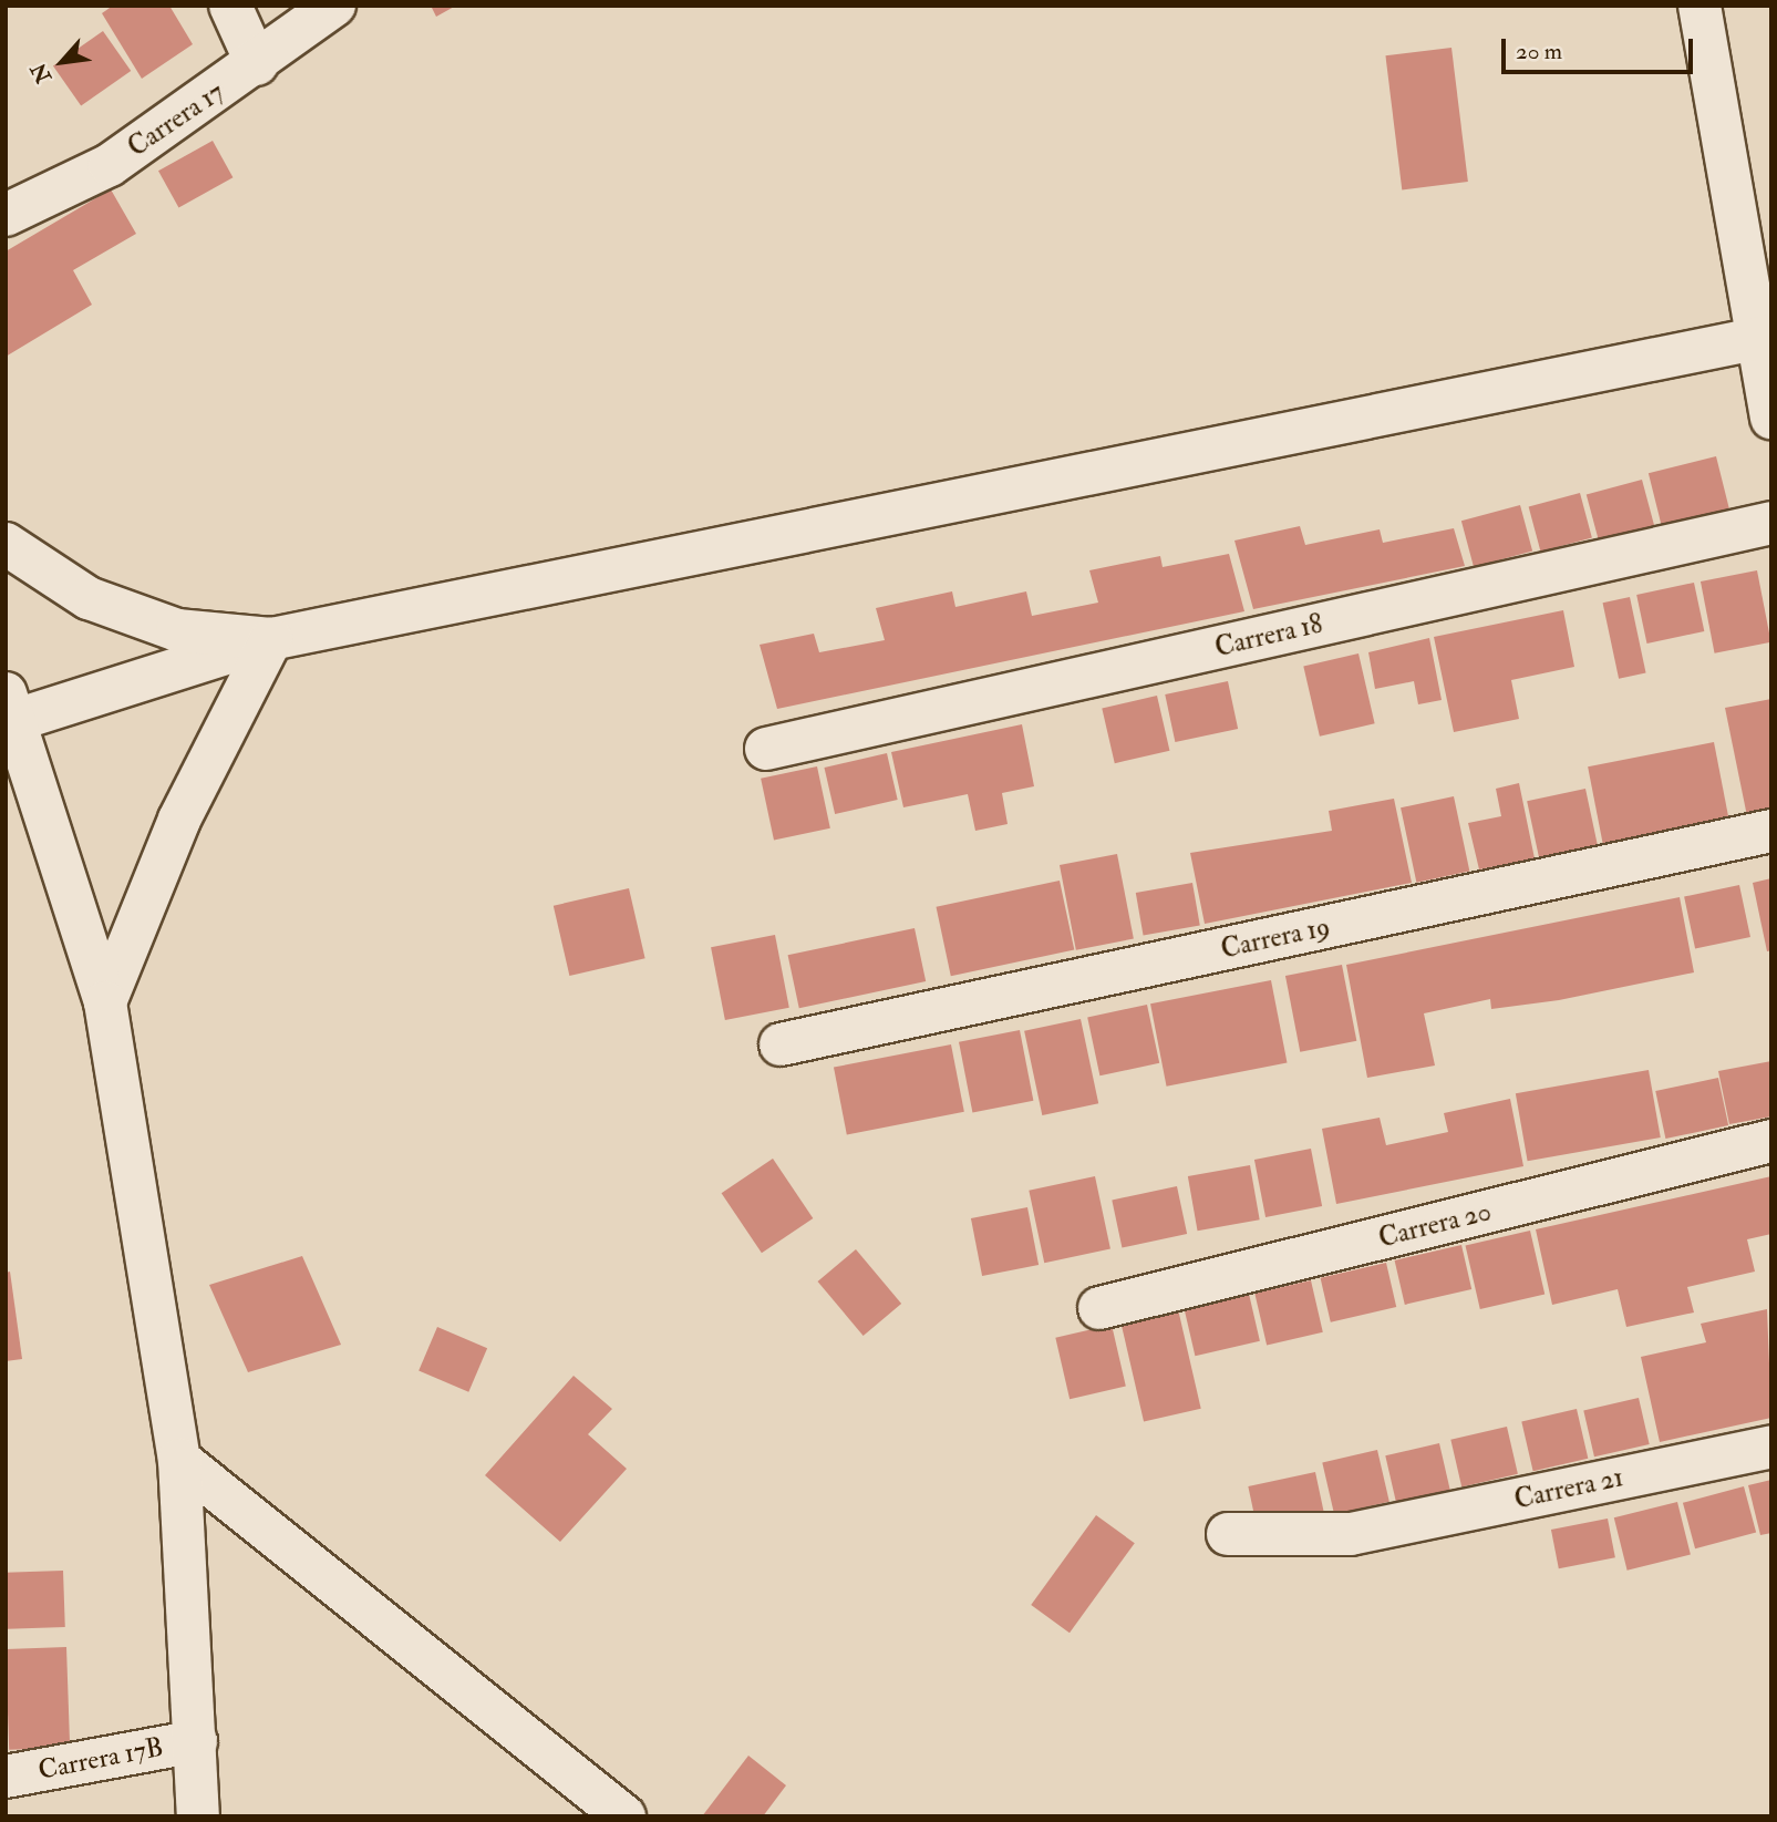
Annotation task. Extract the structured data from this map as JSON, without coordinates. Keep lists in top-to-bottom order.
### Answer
{
  "streets": {
    "street": [
      "Carrera 17",
      "Carrera 18",
      "Carrera 19",
      "Carrera 20",
      "Carrera 21",
      "Carrera 17B"
    ]
  },
  "scale_bar": "20 m",
  "north": "bottom left"
}
